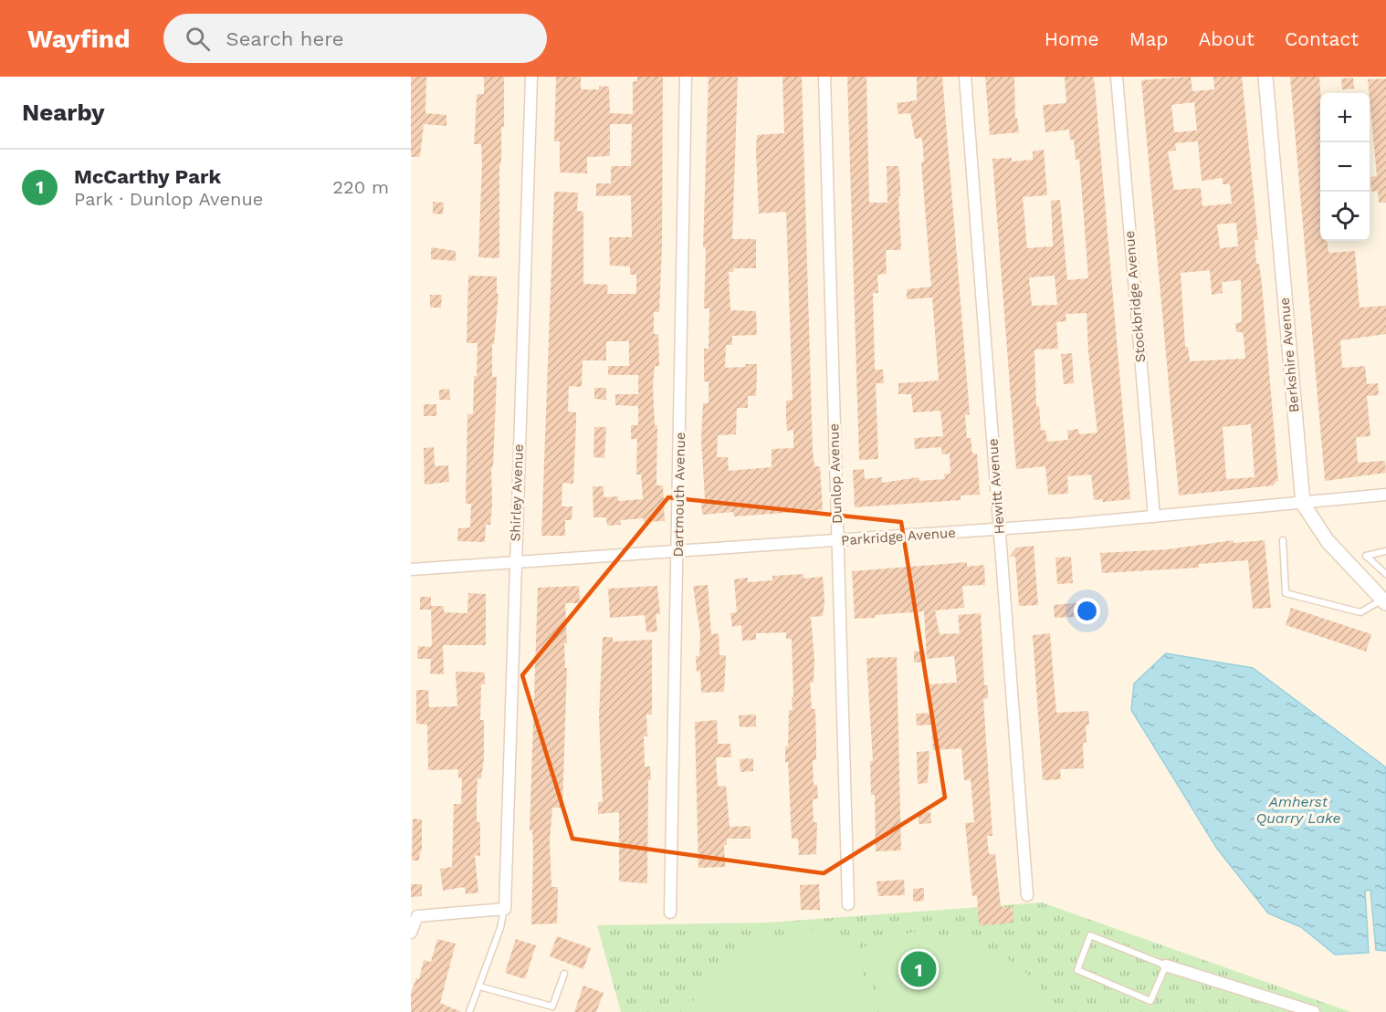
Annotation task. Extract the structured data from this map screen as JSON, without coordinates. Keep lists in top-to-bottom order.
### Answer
{
  "streets": {
    "street": [
      "Stockbridge Avenue",
      "Berkshire Avenue",
      "Dunlop Avenue",
      "Hewitt Avenue",
      "Shirley Avenue",
      "Dartmouth Avenue",
      "Parkridge Avenue"
    ]
  },
  "crossings": [
    ["Stockbridge Avenue", "Parkridge Avenue"],
    ["Berkshire Avenue", "Parkridge Avenue"],
    ["Dunlop Avenue", "Parkridge Avenue"],
    ["Hewitt Avenue", "Parkridge Avenue"],
    ["Shirley Avenue", "Parkridge Avenue"],
    ["Dartmouth Avenue", "Parkridge Avenue"]
  ],
  "water": ["Amherst Quarry Lake"],
  "page": {
    "header": "Wayfind",
    "search": "Search here",
    "nav": [
      "Home",
      "Map",
      "About",
      "Contact"
    ],
    "heading": "Nearby",
    "map_buttons": ["+", "−"],
    "list": [
      {
        "mark": "1",
        "name": "McCarthy Park",
        "note": "Park · Dunlop Avenue",
        "value": "220 m"
      }
    ],
    "pins": "1"
  }
}
